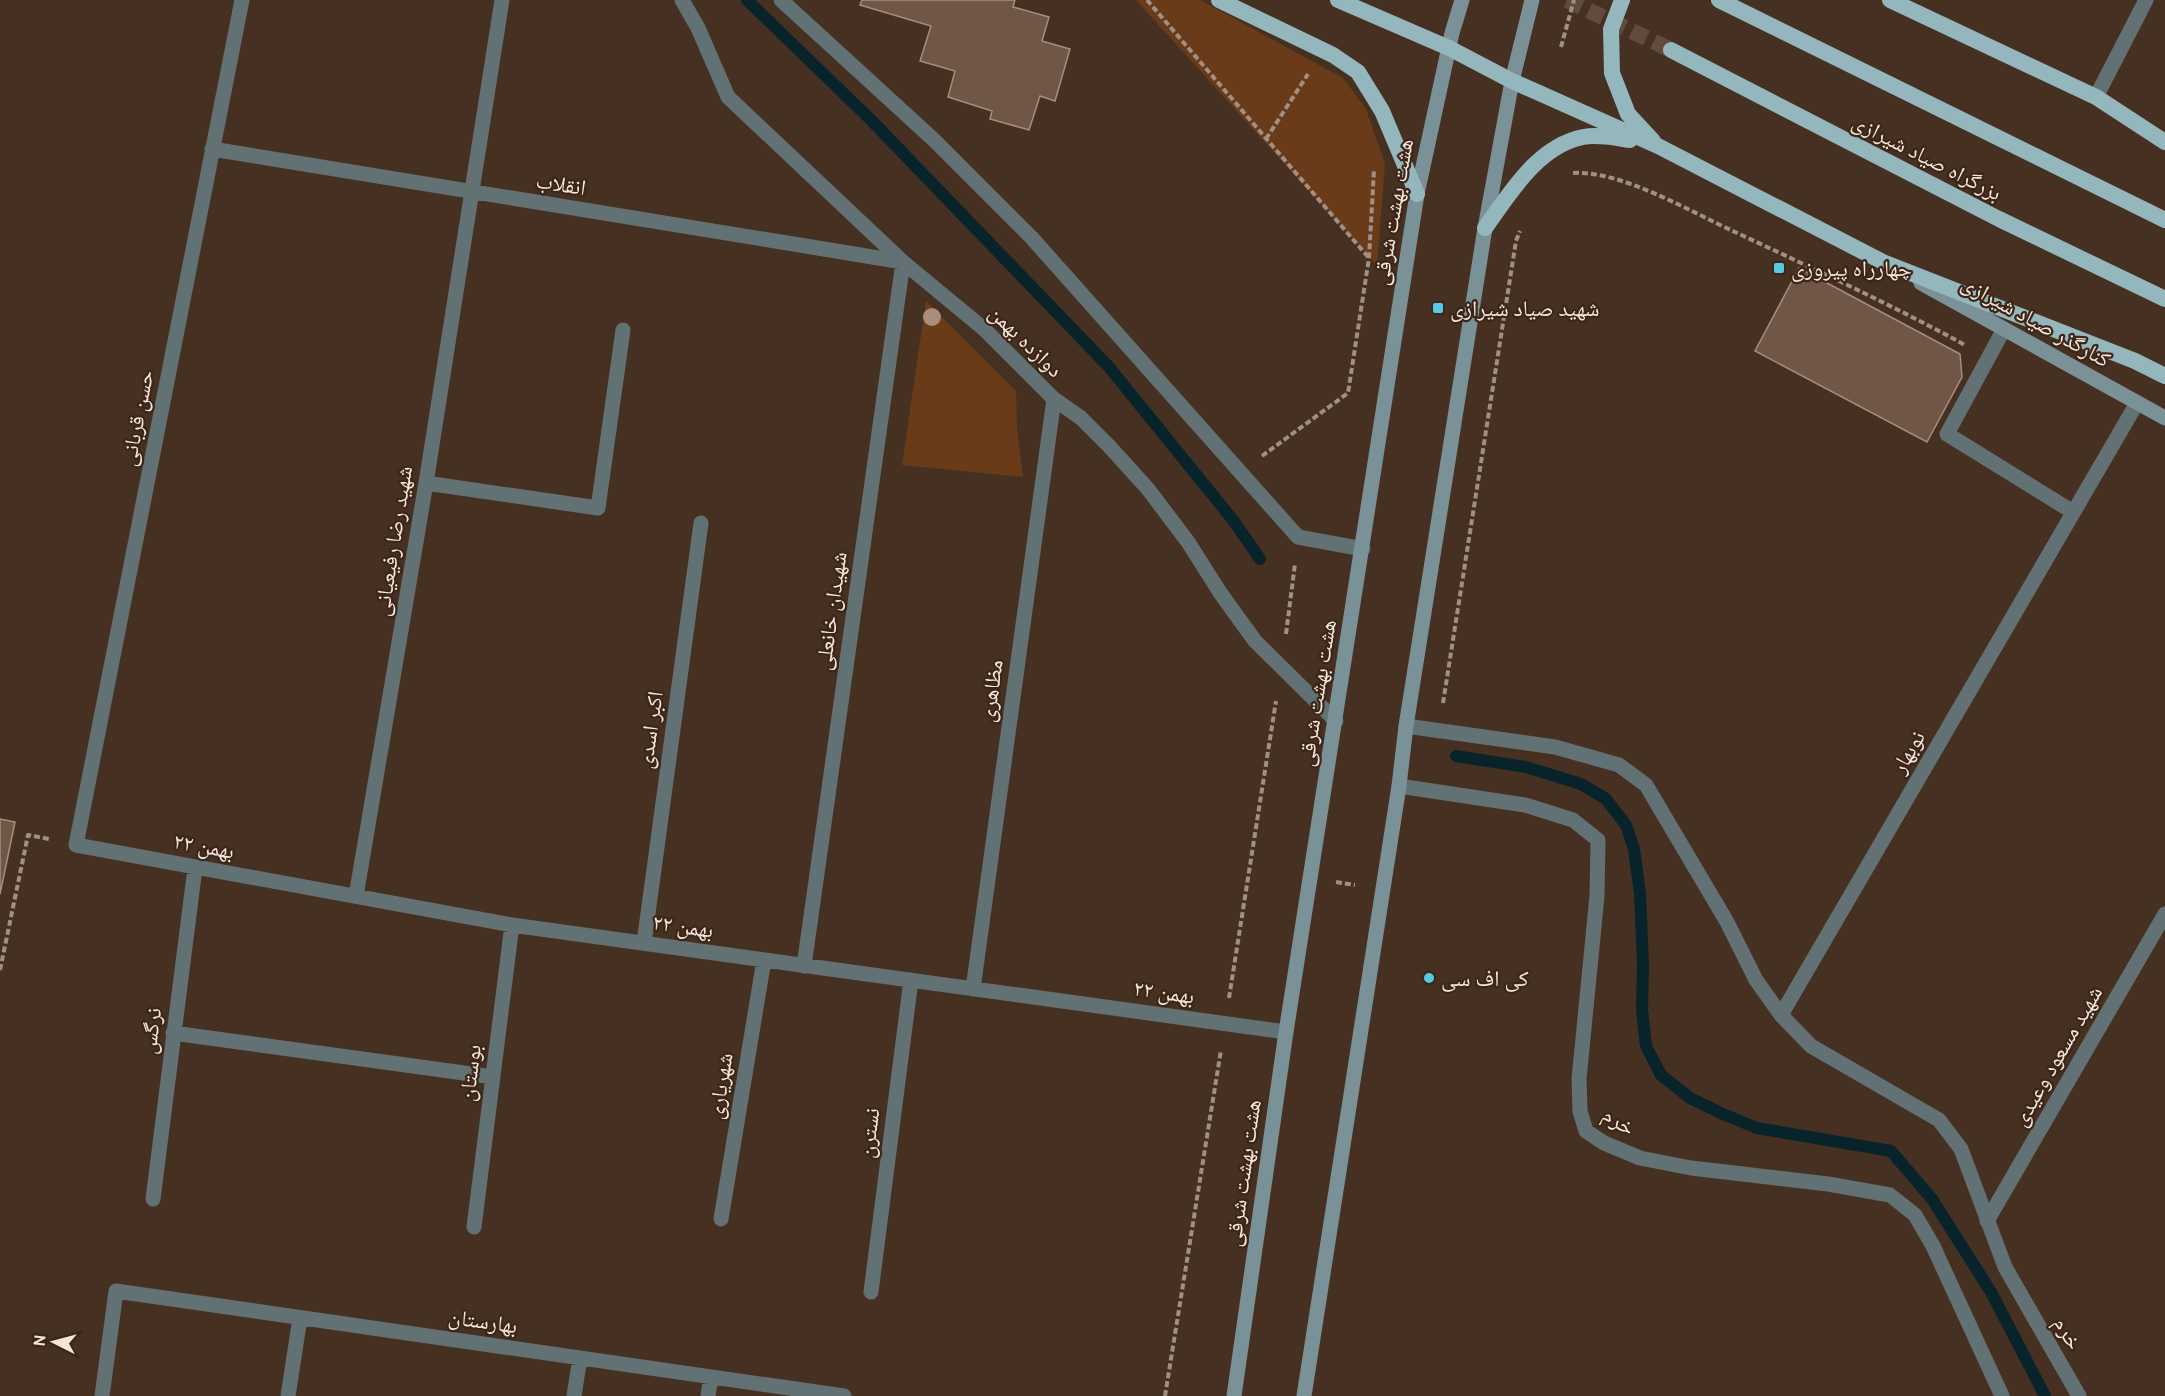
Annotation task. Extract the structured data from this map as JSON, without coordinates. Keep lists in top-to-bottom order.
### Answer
{
  "streets": {
    "highway": ["بزرگراه صیاد شیرازی"],
    "main road": ["هشت بهشت شرقی", "کنارگذر صیاد شیرازی"],
    "street": [
      "انقلاب",
      "دوازده بهمن",
      "حسن قربانی",
      "شهید رضا رفیعیانی",
      "شهیدان خانعلی",
      "مظاهری",
      "اکبر اسدی",
      "نوبهار",
      "۲۲ بهمن",
      "نرگس",
      "شهید مسعود وعیدی",
      "بوستان",
      "شهریاری",
      "خرم",
      "نسترن",
      "بهارستان"
    ]
  },
  "crossings": [
    ["انقلاب", "دوازده بهمن"],
    ["انقلاب", "حسن قربانی"],
    ["انقلاب", "شهید رضا رفیعیانی"],
    ["انقلاب", "شهیدان خانعلی"],
    ["هشت بهشت شرقی", "دوازده بهمن"],
    ["هشت بهشت شرقی", "۲۲ بهمن"],
    ["کنارگذر صیاد شیرازی", "نوبهار"],
    ["دوازده بهمن", "شهیدان خانعلی"],
    ["دوازده بهمن", "مظاهری"],
    ["حسن قربانی", "۲۲ بهمن"],
    ["شهید رضا رفیعیانی", "۲۲ بهمن"],
    ["شهیدان خانعلی", "۲۲ بهمن"],
    ["مظاهری", "۲۲ بهمن"],
    ["اکبر اسدی", "۲۲ بهمن"],
    ["نوبهار", "خرم"],
    ["۲۲ بهمن", "نرگس"],
    ["۲۲ بهمن", "بوستان"],
    ["۲۲ بهمن", "شهریاری"],
    ["۲۲ بهمن", "نسترن"],
    ["شهید مسعود وعیدی", "خرم"]
  ],
  "places": {
    "transit": ["چهارراه پیروزی", "شهید صیاد شیرازی"],
    "other": ["کی اف سی"]
  },
  "north": "left"
}
